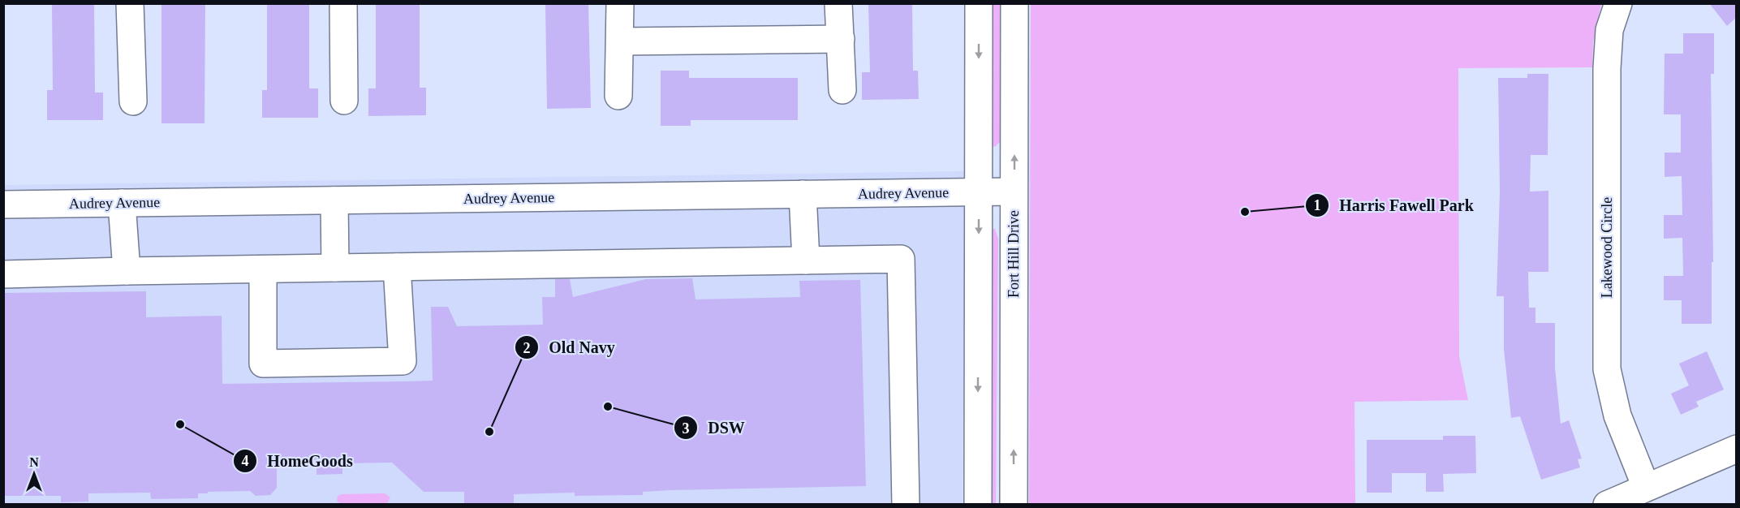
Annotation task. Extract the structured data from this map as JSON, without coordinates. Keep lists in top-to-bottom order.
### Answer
{
  "streets": {
    "street": ["Audrey Avenue", "Lakewood Circle", "Fort Hill Drive"]
  },
  "crossings": [
    ["Audrey Avenue", "Fort Hill Drive"]
  ],
  "places": [
    "Harris Fawell Park",
    "DSW",
    "HomeGoods",
    "Old Navy"
  ],
  "north": "top"
}
